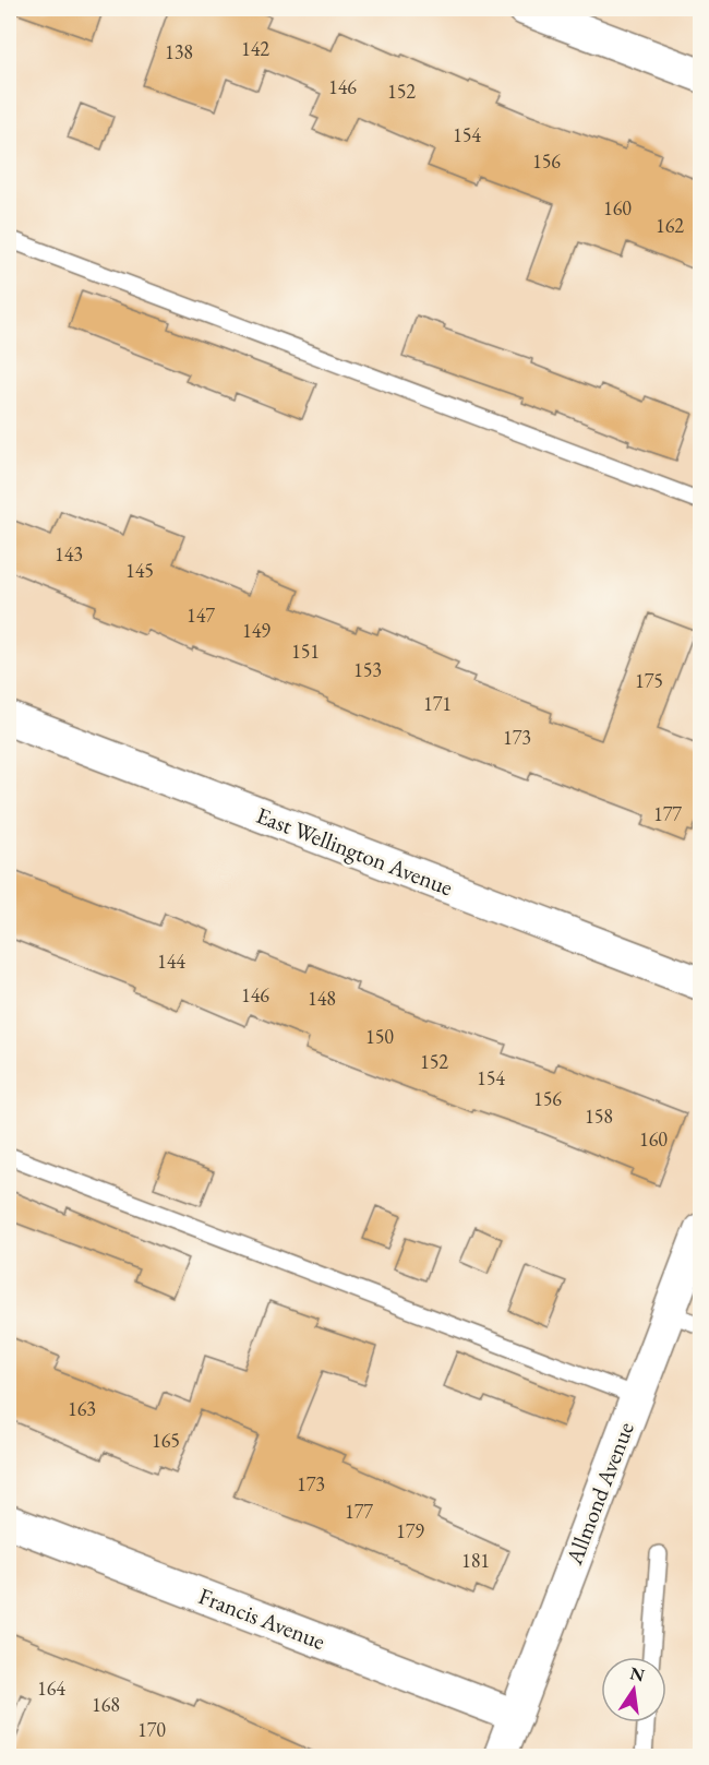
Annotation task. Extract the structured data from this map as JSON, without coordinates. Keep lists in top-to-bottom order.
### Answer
{
  "streets": {
    "street": ["East Wellington Avenue", "Allmond Avenue", "Francis Avenue"]
  },
  "crossings": [
    ["Allmond Avenue", "Francis Avenue"]
  ],
  "house_numbers": [
    "142",
    "138",
    "146",
    "152",
    "154",
    "156",
    "160",
    "162",
    "143",
    "145",
    "147",
    "149",
    "151",
    "153",
    "175",
    "171",
    "173",
    "177",
    "144",
    "146",
    "148",
    "150",
    "152",
    "154",
    "156",
    "158",
    "160",
    "163",
    "165",
    "173",
    "177",
    "179",
    "181",
    "164",
    "168",
    "170"
  ],
  "north": "top"
}
